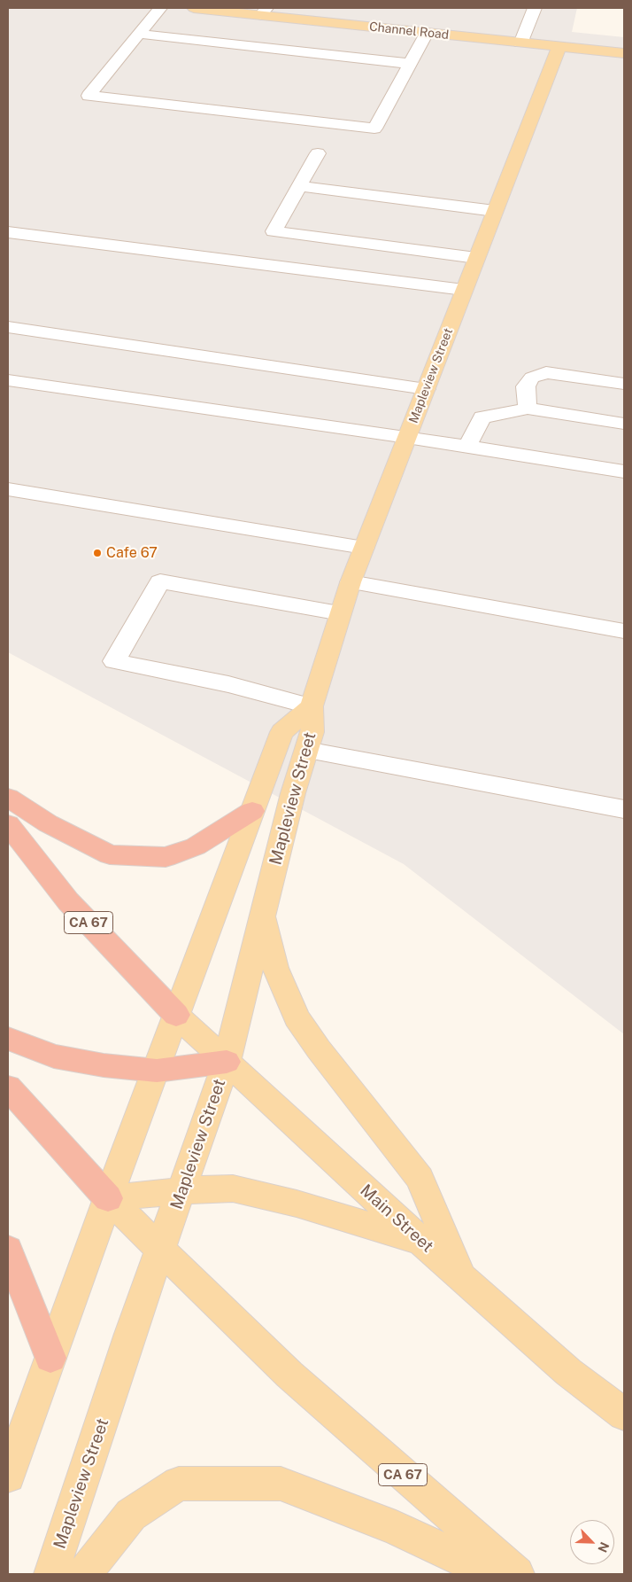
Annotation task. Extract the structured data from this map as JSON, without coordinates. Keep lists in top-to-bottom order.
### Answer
{
  "streets": {
    "highway": ["CA 67"],
    "main road": ["Channel Road", "Mapleview Street", "Main Street"]
  },
  "crossings": [
    ["Channel Road", "Mapleview Street"],
    ["Mapleview Street", "CA 67"],
    ["Mapleview Street", "Main Street"],
    ["CA 67", "Main Street"]
  ],
  "places": ["Cafe 67"],
  "north": "bottom right"
}
